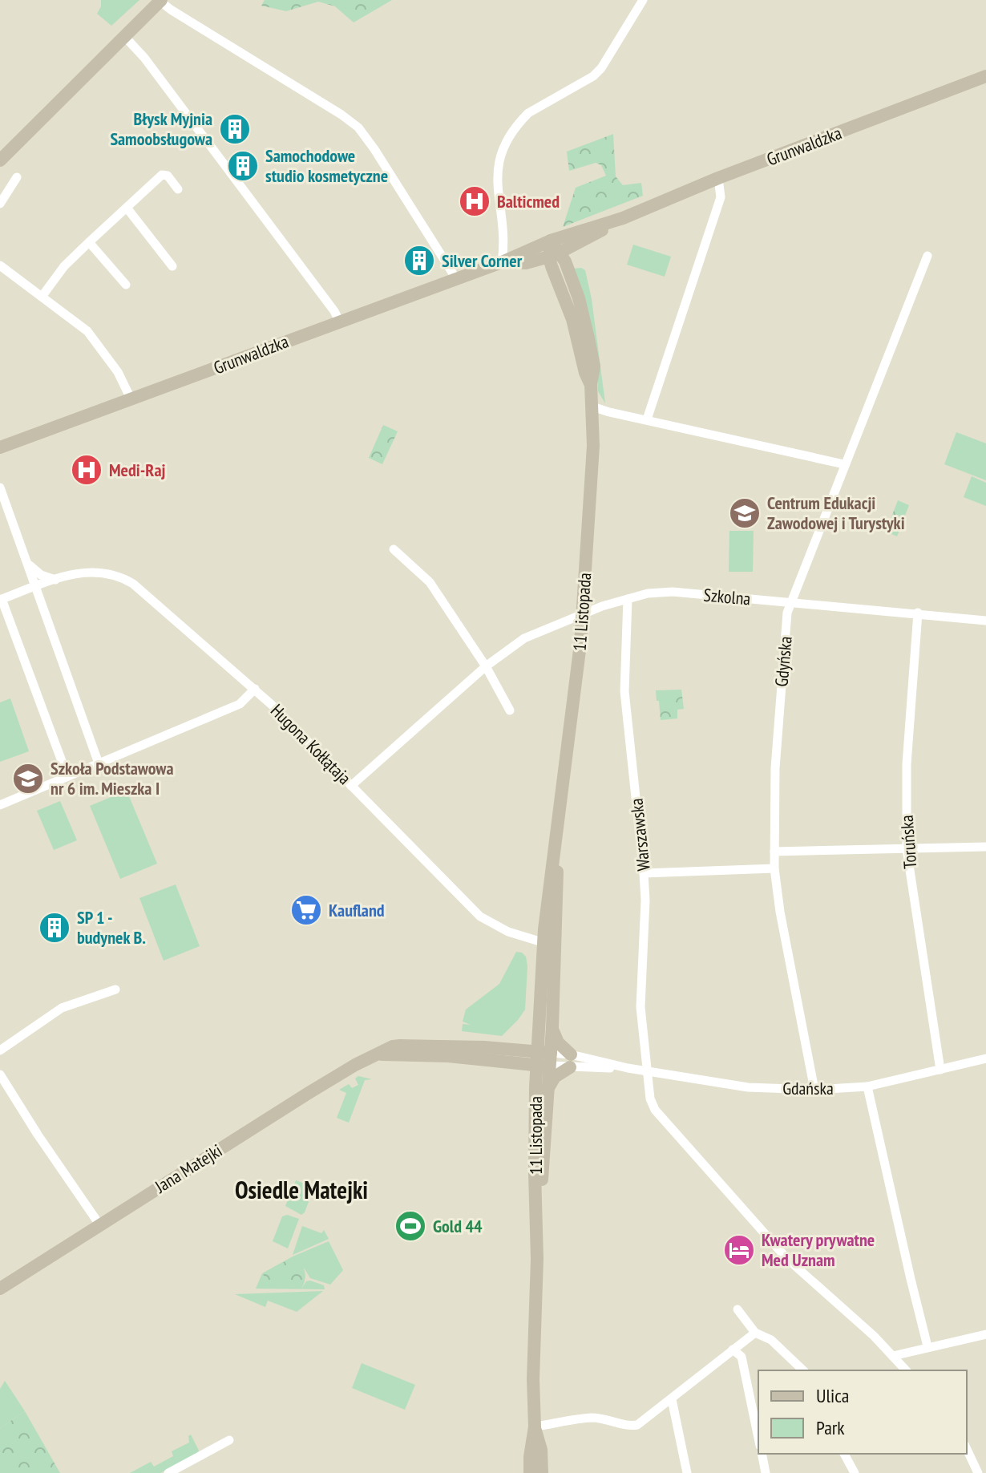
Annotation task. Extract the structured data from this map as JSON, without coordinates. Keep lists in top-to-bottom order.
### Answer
{
  "streets": {
    "street": [
      "Grunwaldzka",
      "Szkolna",
      "11 Listopada",
      "Gdyńska",
      "Hugona Kołłątaja",
      "Warszawska",
      "Toruńska",
      "Gdańska",
      "Jana Matejki"
    ]
  },
  "crossings": [
    ["Grunwaldzka", "11 Listopada"],
    ["Szkolna", "11 Listopada"],
    ["Szkolna", "Gdyńska"],
    ["Szkolna", "Hugona Kołłątaja"],
    ["Szkolna", "Warszawska"],
    ["Szkolna", "Toruńska"],
    ["11 Listopada", "Hugona Kołłątaja"],
    ["11 Listopada", "Gdańska"],
    ["11 Listopada", "Jana Matejki"],
    ["Gdyńska", "Gdańska"],
    ["Warszawska", "Gdańska"],
    ["Toruńska", "Gdańska"],
    ["Gdańska", "Jana Matejki"]
  ],
  "districts": ["Osiedle Matejki"],
  "places": {
    "building": [
      "Błysk Myjnia Samoobsługowa",
      "Samochodowe studio kosmetyczne",
      "Silver Corner",
      "SP 1 - budynek B."
    ],
    "hospital": ["Balticmed", "Medi-Raj"],
    "school or university": ["Centrum Edukacji Zawodowej i Turystyki", "Szkoła Podstawowa nr 6 im. Mieszka I"],
    "supermarket": ["Kaufland"],
    "sports": ["Gold 44"],
    "hotel": ["Kwatery prywatne Med Uznam"]
  },
  "legend": ["Ulica", "Park"]
}
